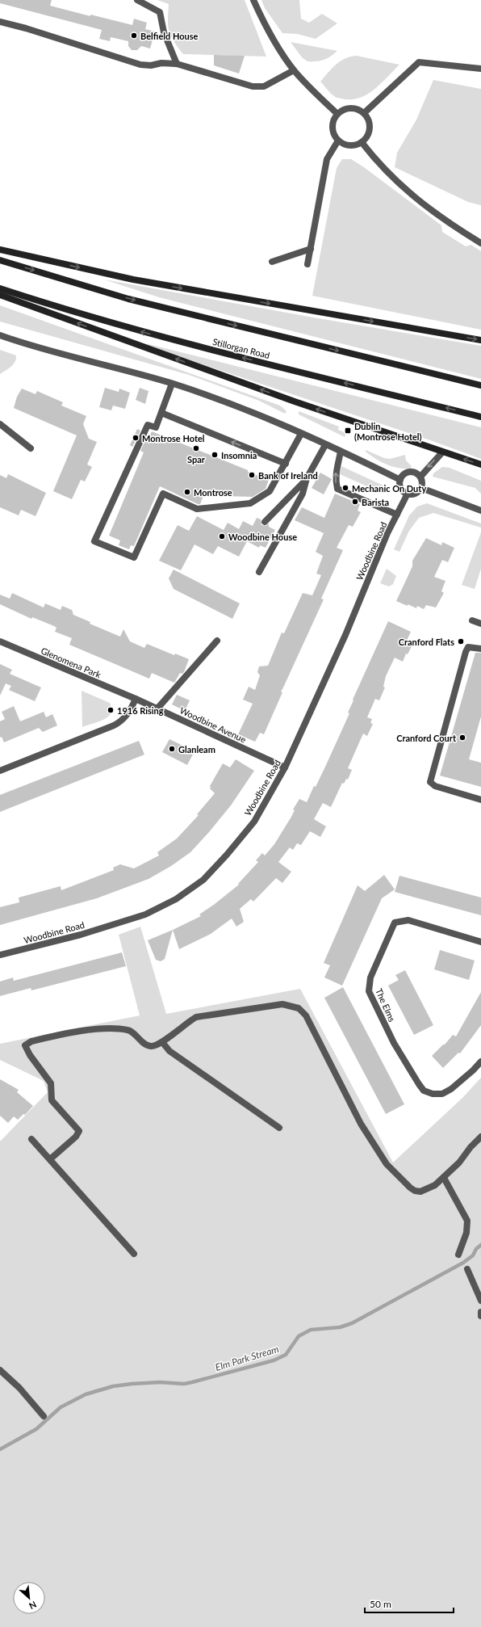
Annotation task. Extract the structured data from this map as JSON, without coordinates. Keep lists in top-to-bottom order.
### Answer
{
  "streets": {
    "main road": ["Stillorgan Road"],
    "street": [
      "Woodbine Road",
      "Glenomena Park",
      "Woodbine Avenue",
      "The Elms"
    ]
  },
  "crossings": [
    ["Woodbine Road", "Woodbine Avenue"],
    ["Glenomena Park", "Woodbine Avenue"]
  ],
  "water": ["Elm Park Stream"],
  "places": {
    "other": [
      "Belfield House",
      "Montrose Hotel",
      "Spar",
      "Insomnia",
      "Bank of Ireland",
      "Mechanic On Duty",
      "Montrose",
      "Barista",
      "Woodbine House",
      "Cranford Flats",
      "1916 Rising",
      "Cranford Court",
      "Glanleam"
    ],
    "transit": ["Dublin (Montrose Hotel)"]
  },
  "scale_bar": "50 m",
  "north": "bottom right"
}
